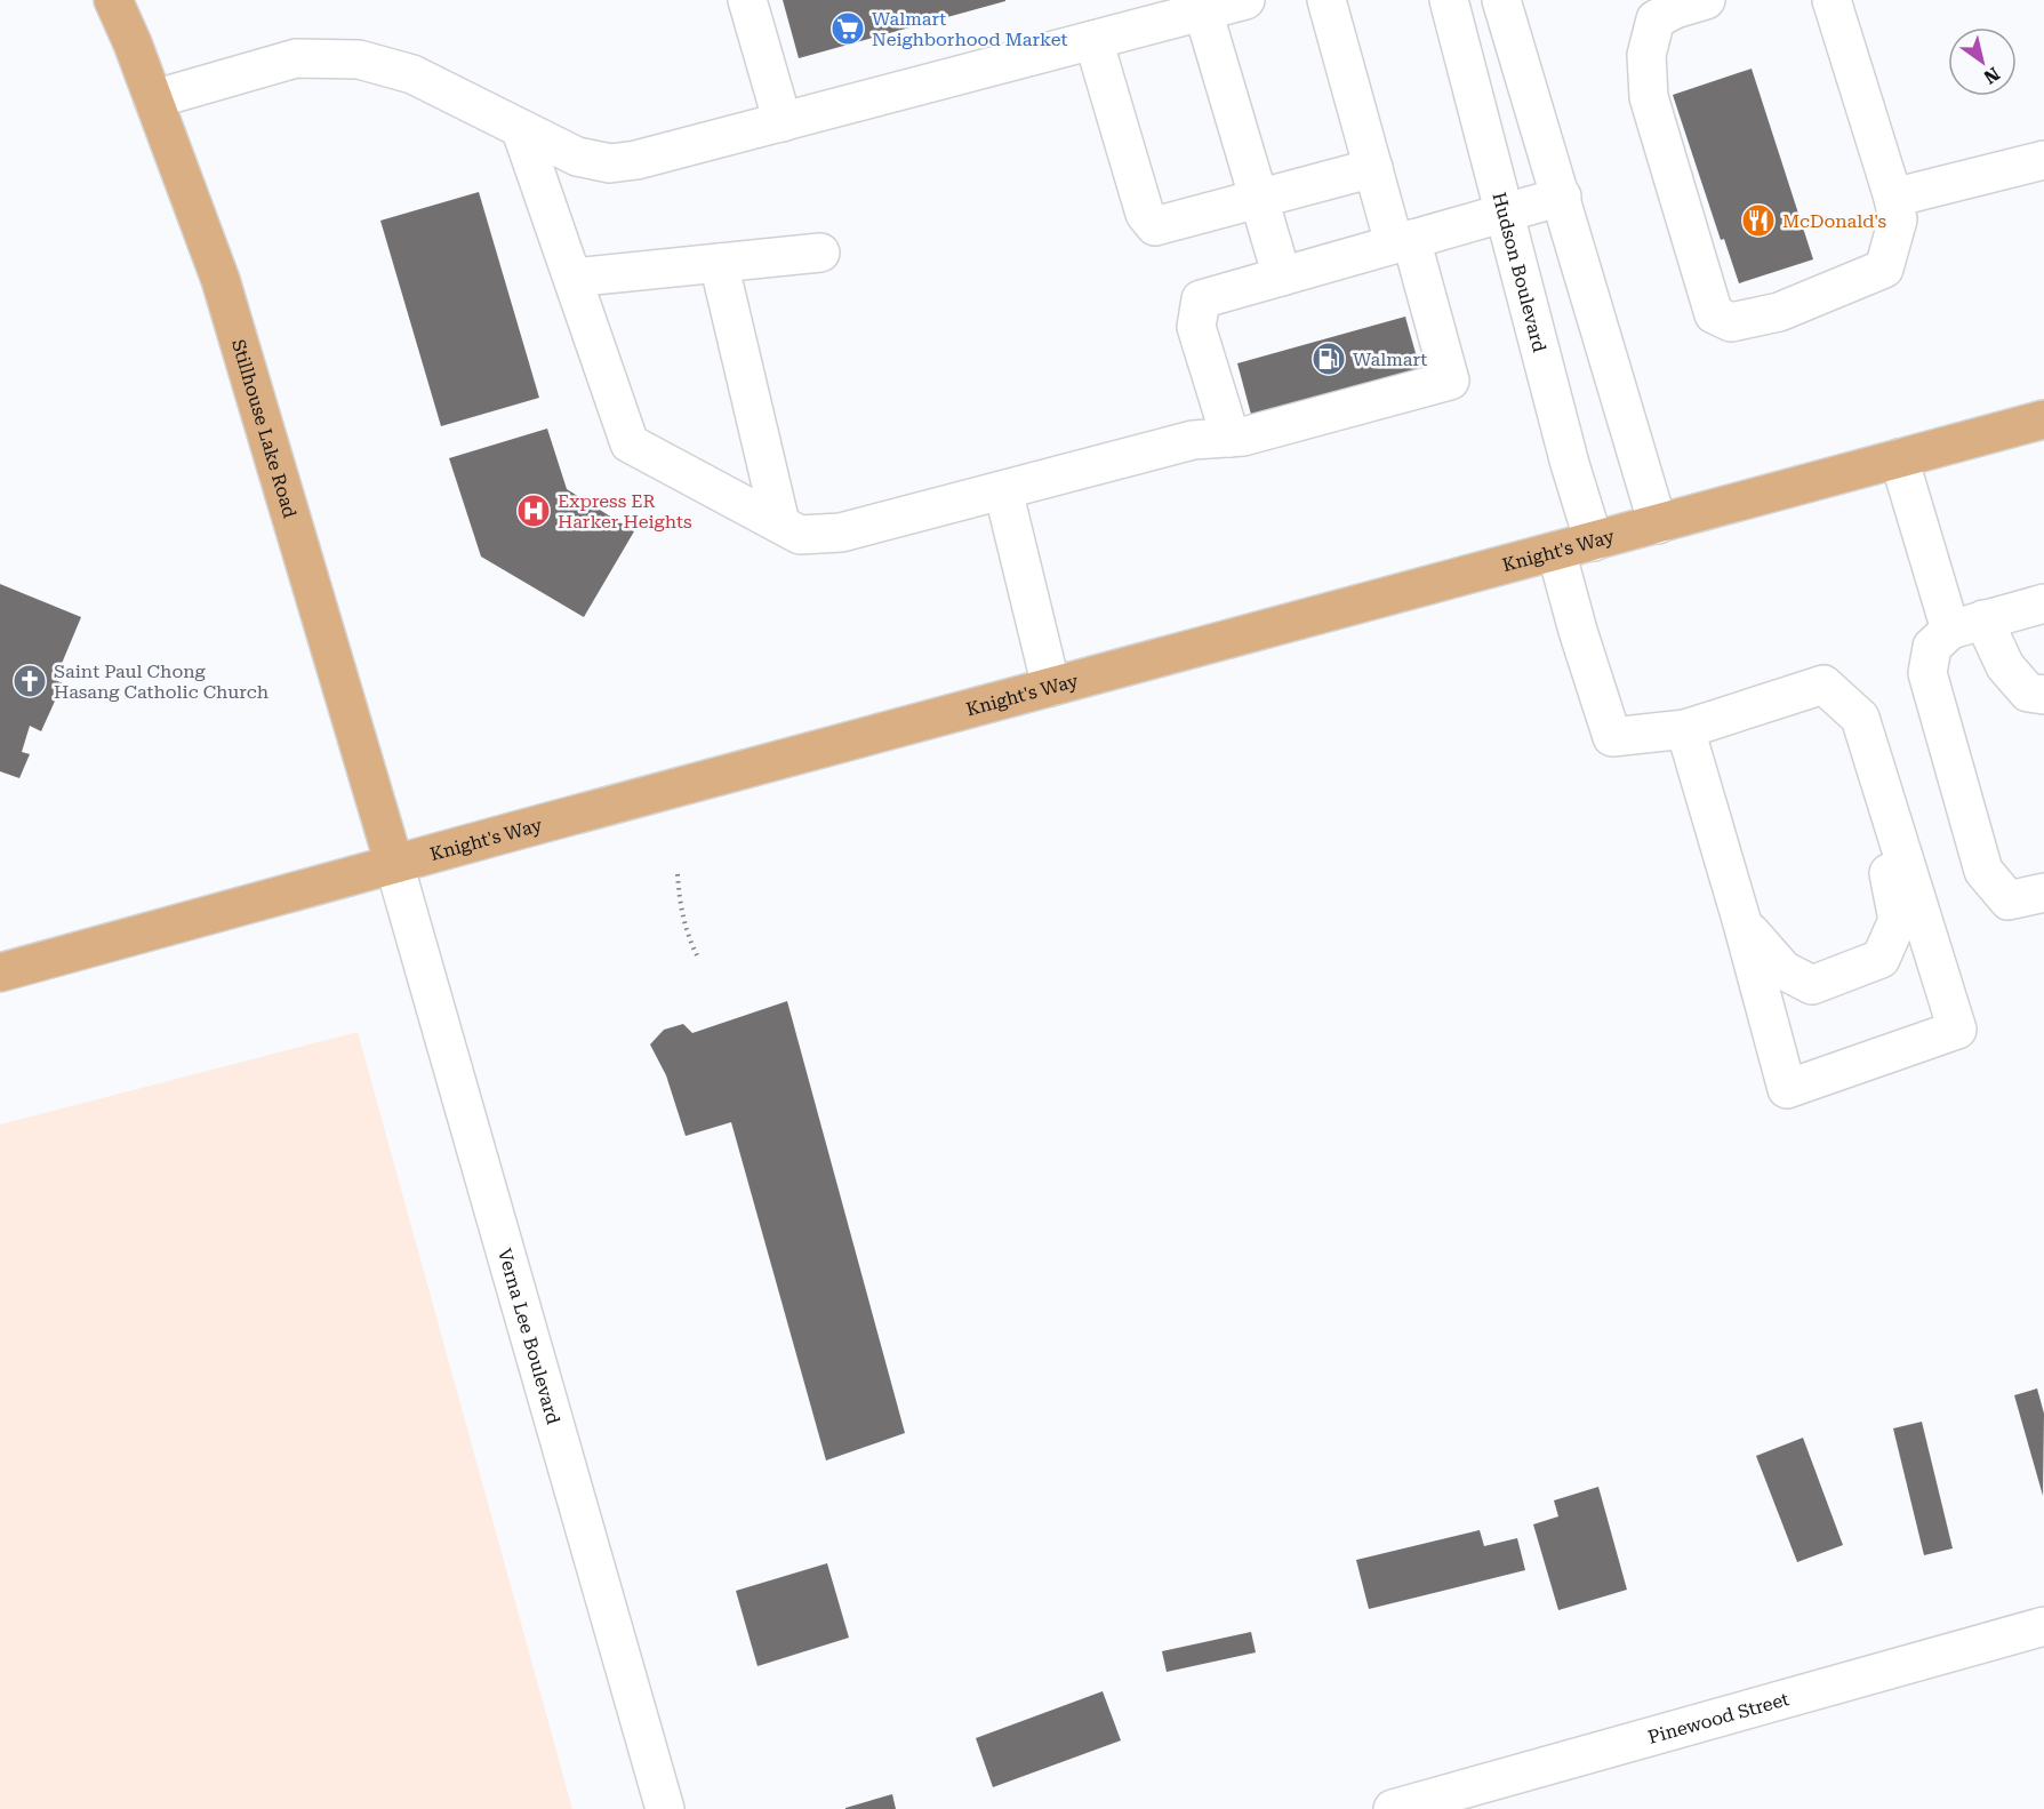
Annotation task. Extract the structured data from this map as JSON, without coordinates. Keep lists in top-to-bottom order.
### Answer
{
  "streets": {
    "main road": ["Stillhouse Lake Road", "Knight's Way"],
    "street": ["Hudson Boulevard", "Verna Lee Boulevard", "Pinewood Street"]
  },
  "crossings": [
    ["Hudson Boulevard", "Knight's Way"],
    ["Stillhouse Lake Road", "Knight's Way"],
    ["Stillhouse Lake Road", "Verna Lee Boulevard"],
    ["Knight's Way", "Verna Lee Boulevard"]
  ],
  "places": {
    "supermarket": ["Walmart Neighborhood Market"],
    "restaurant": ["McDonald's"],
    "fuel station": ["Walmart"],
    "hospital": ["Express ER Harker Heights"],
    "church": ["Saint Paul Chong Hasang Catholic Church"]
  },
  "north": "bottom right"
}
